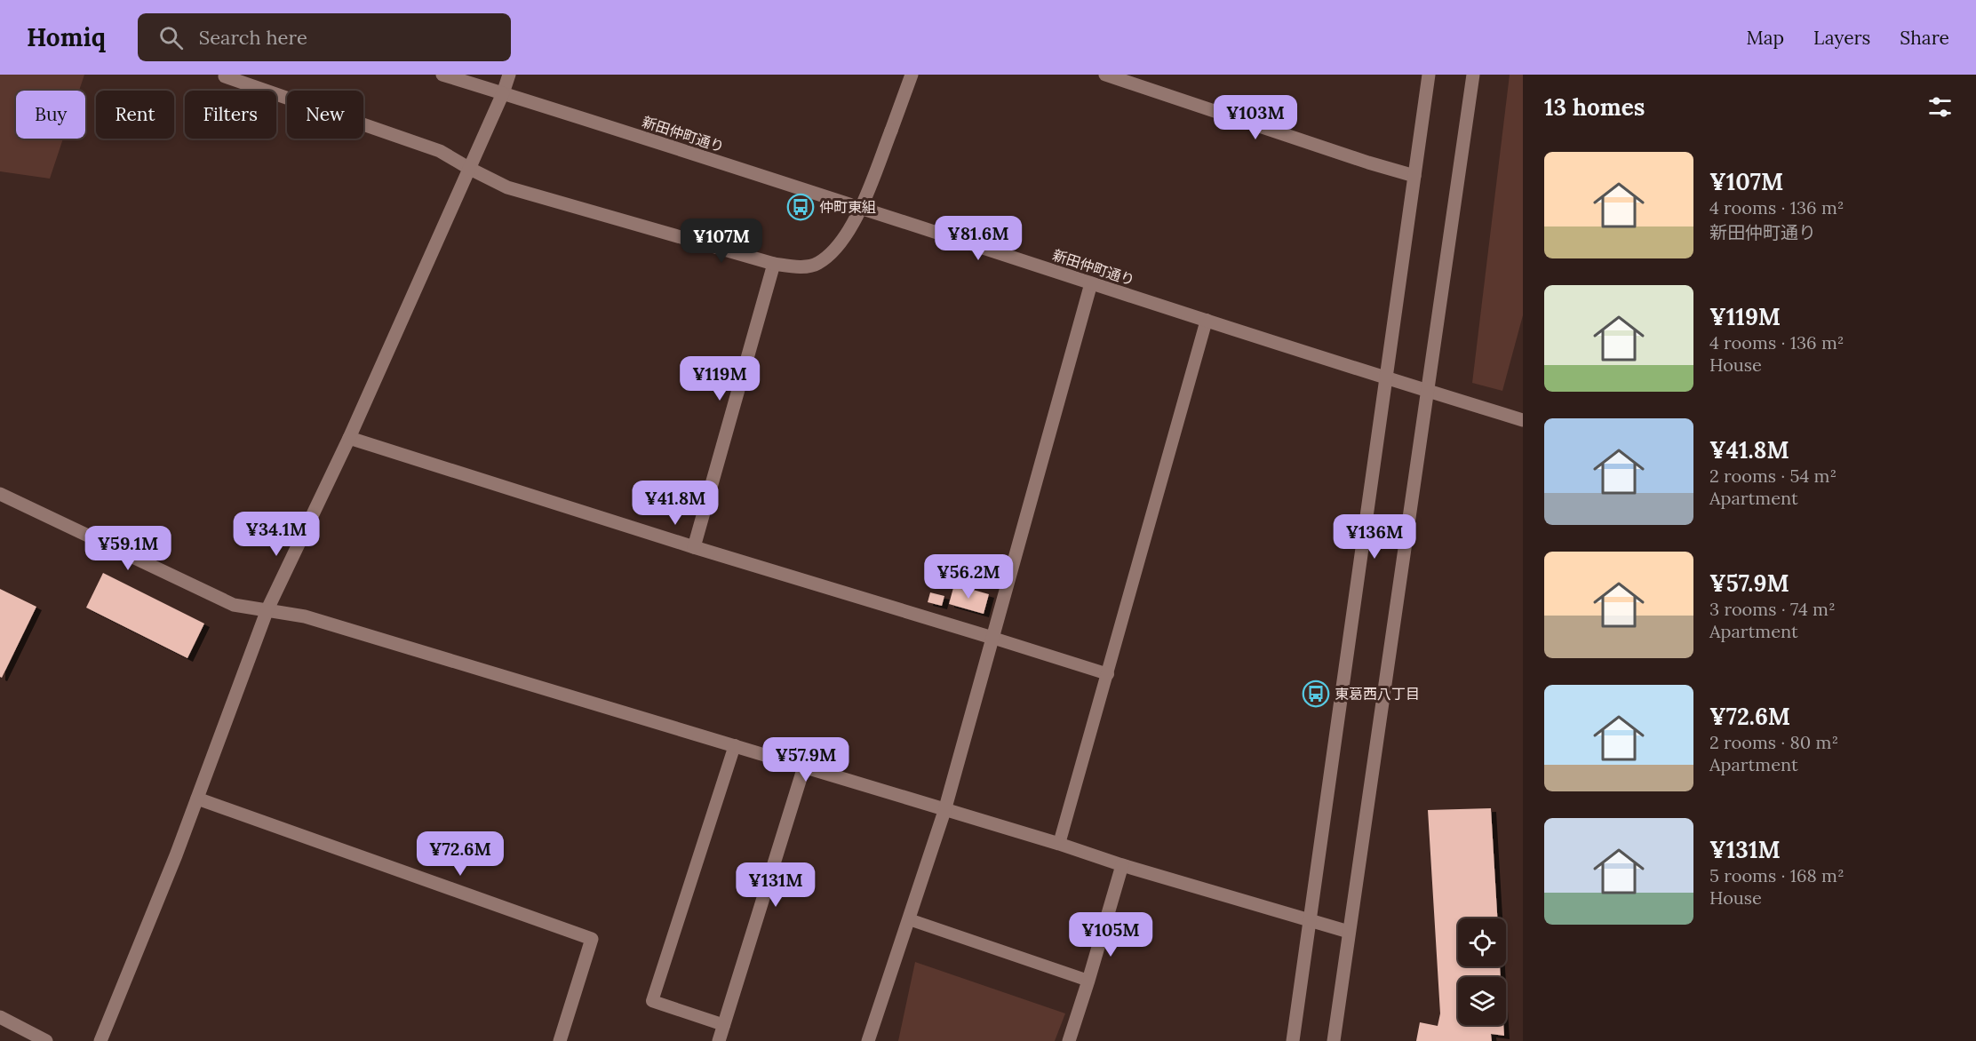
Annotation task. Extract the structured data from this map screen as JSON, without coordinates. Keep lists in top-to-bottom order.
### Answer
{
  "streets": {
    "street": ["新田仲町通り"]
  },
  "places": {
    "bus stop": ["仲町東組", "東葛西八丁目"]
  },
  "page": {
    "header": "Homiq",
    "search": "Search here",
    "nav": ["Map", "Layers", "Share"],
    "heading": "13 homes",
    "chip": [
      "Buy",
      "Rent",
      "Filters",
      "New"
    ],
    "price": [
      "¥103M",
      "¥81.6M",
      "¥107M",
      "¥119M",
      "¥41.8M",
      "¥34.1M",
      "¥136M",
      "¥59.1M",
      "¥56.2M",
      "¥57.9M",
      "¥72.6M",
      "¥131M",
      "¥105M"
    ],
    "list": [
      {
        "name": "¥107M",
        "note": "4 rooms · 136 m² · 新田仲町通り"
      },
      {
        "name": "¥119M",
        "note": "4 rooms · 136 m² · House"
      },
      {
        "name": "¥41.8M",
        "note": "2 rooms · 54 m² · Apartment"
      },
      {
        "name": "¥57.9M",
        "note": "3 rooms · 74 m² · Apartment"
      },
      {
        "name": "¥72.6M",
        "note": "2 rooms · 80 m² · Apartment"
      },
      {
        "name": "¥131M",
        "note": "5 rooms · 168 m² · House"
      }
    ]
  }
}
